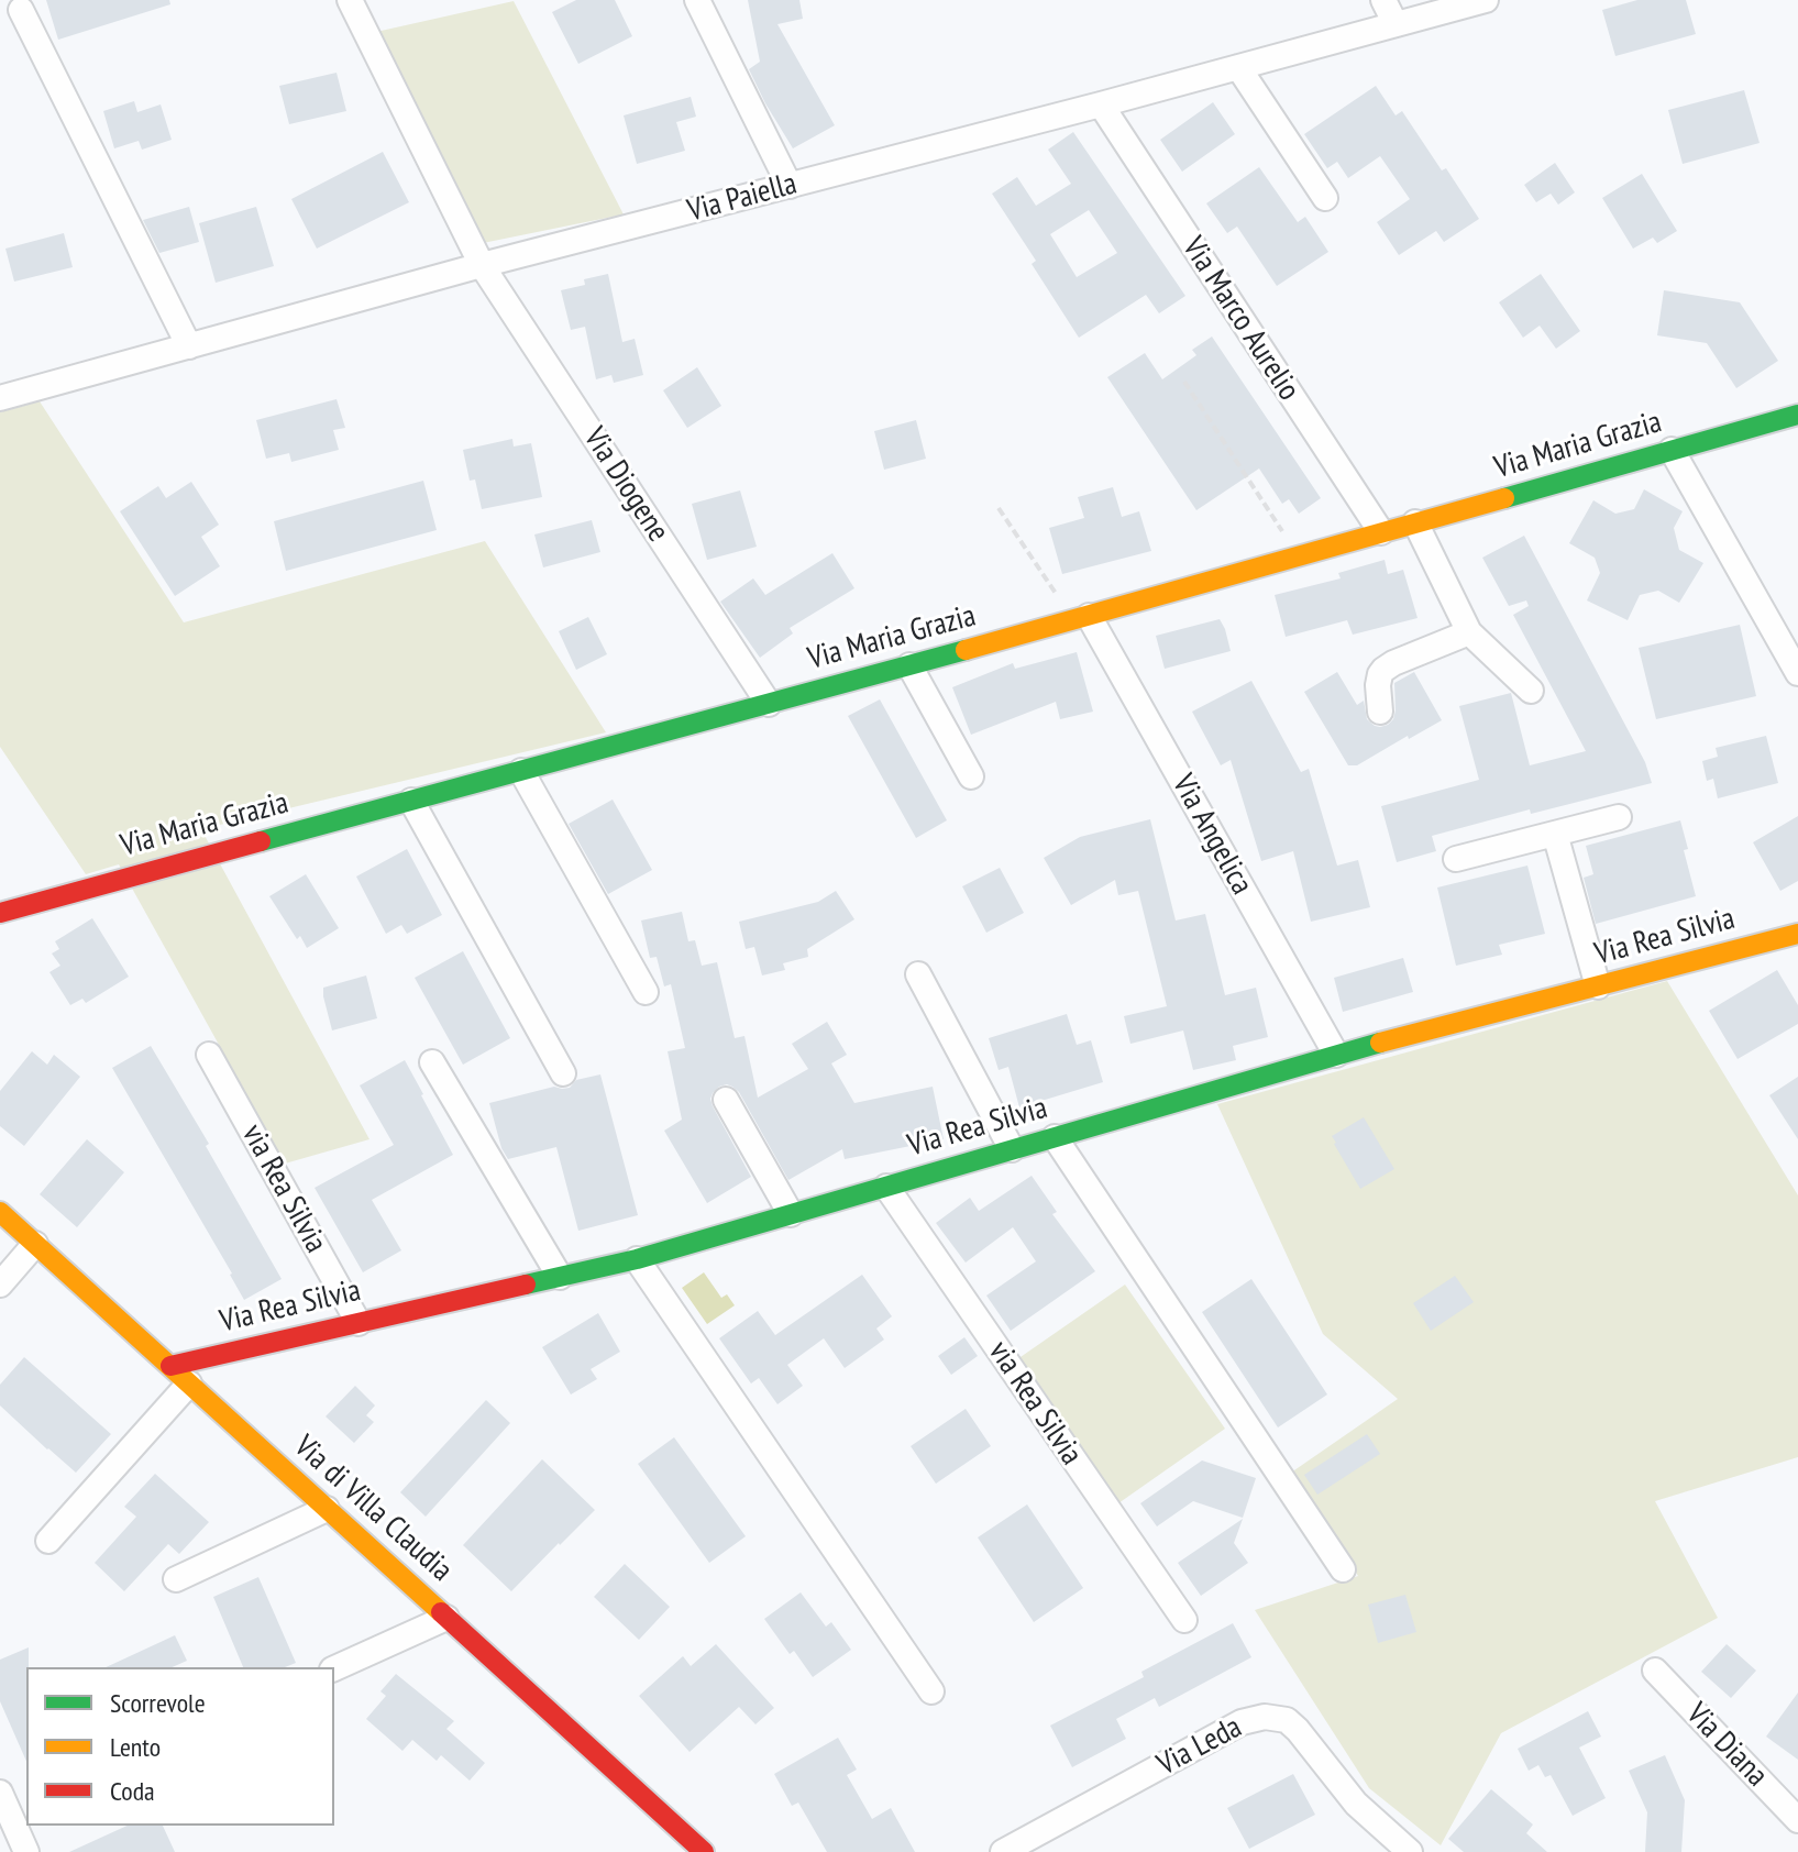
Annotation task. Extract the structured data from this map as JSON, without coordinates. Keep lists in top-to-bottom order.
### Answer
{
  "streets": {
    "street": [
      "Via Paiella",
      "Via Marco Aurelio",
      "Via Maria Grazia",
      "Via Diogene",
      "Via Angelica",
      "Via Rea Silvia",
      "via Rea Silvia",
      "Via di Villa Claudia",
      "Via Diana",
      "Via Leda"
    ]
  },
  "crossings": [
    ["Via Paiella", "Via Marco Aurelio"],
    ["Via Paiella", "Via Diogene"],
    ["Via Marco Aurelio", "Via Maria Grazia"],
    ["Via Maria Grazia", "Via Diogene"],
    ["Via Maria Grazia", "Via Angelica"],
    ["Via Angelica", "Via Rea Silvia"],
    ["Via Rea Silvia", "via Rea Silvia"],
    ["Via Rea Silvia", "Via di Villa Claudia"]
  ],
  "legend": ["Scorrevole", "Lento", "Coda"]
}
